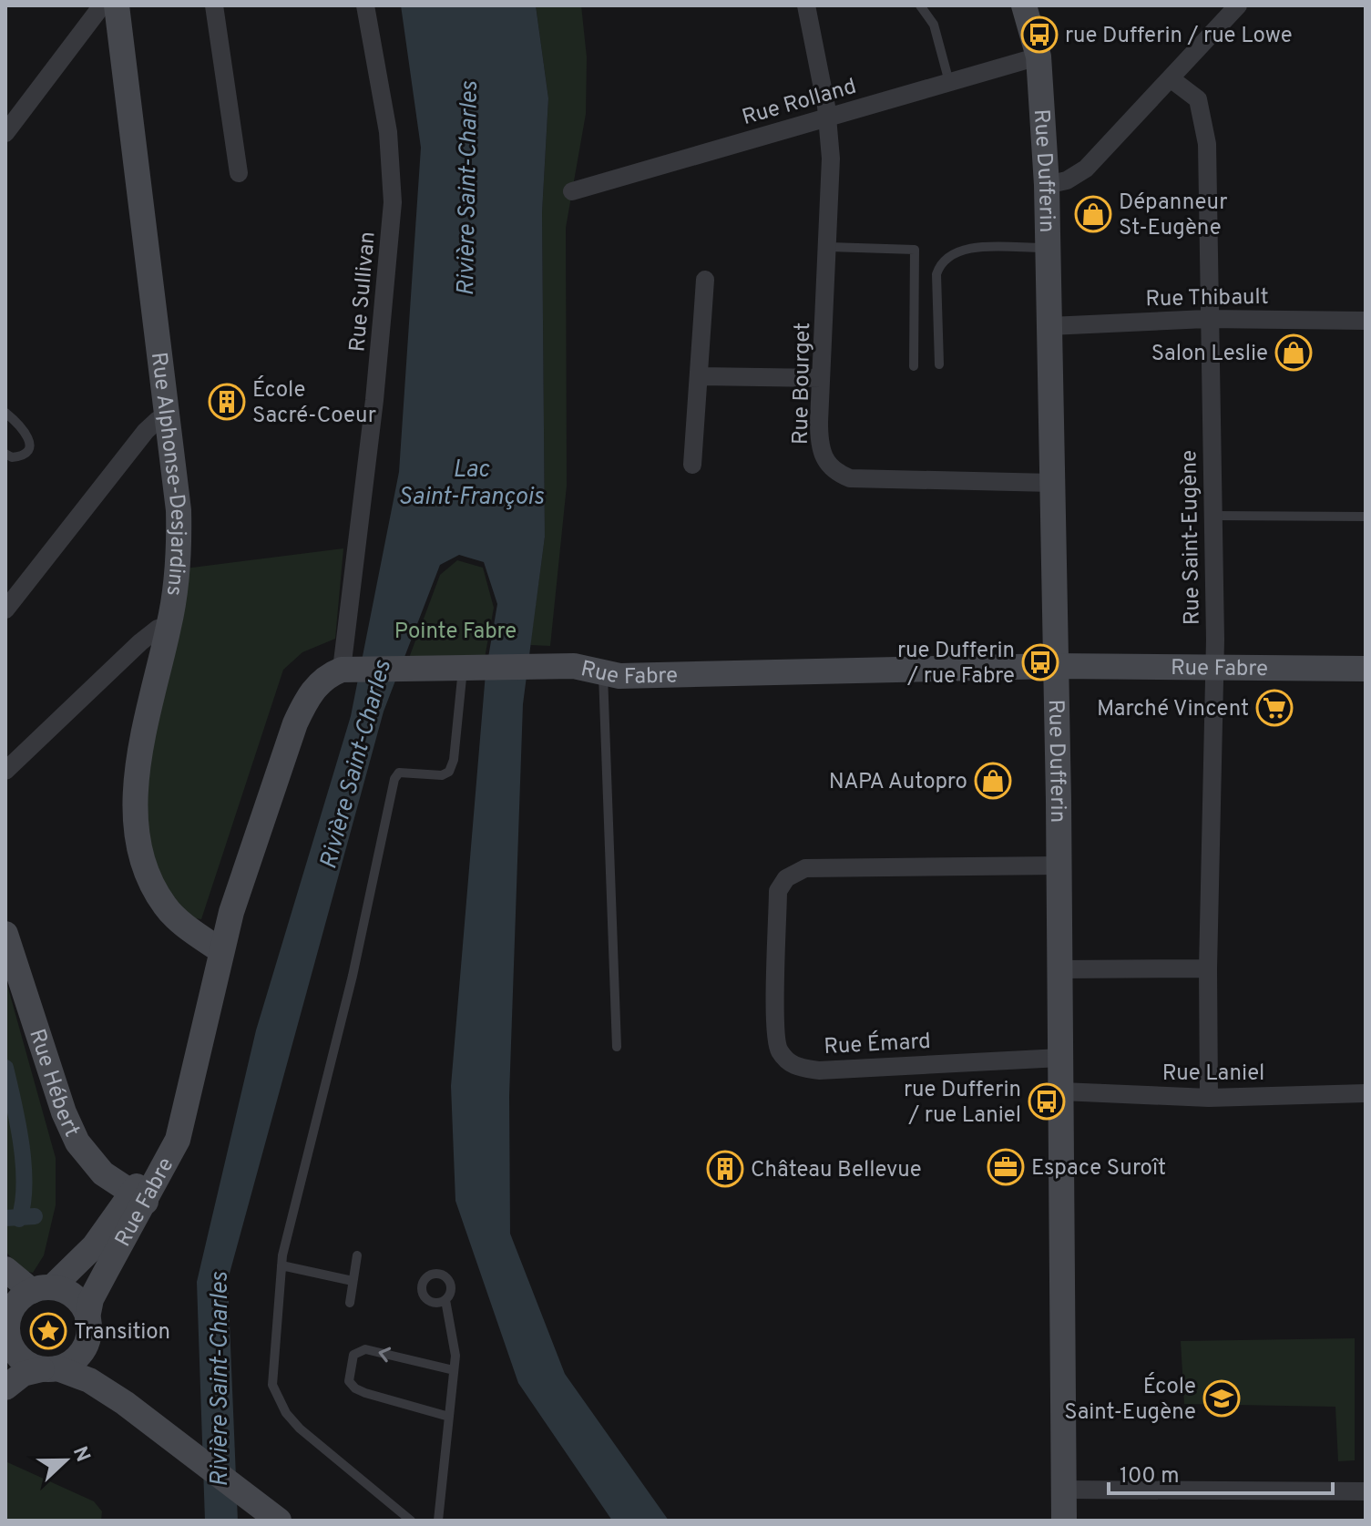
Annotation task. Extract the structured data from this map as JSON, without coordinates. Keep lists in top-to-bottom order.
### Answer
{
  "streets": {
    "street": [
      "Rue Rolland",
      "Rue Dufferin",
      "Rue Sullivan",
      "Rue Thibault",
      "Rue Bourget",
      "Rue Alphonse-Desjardins",
      "Rue Saint-Eugène",
      "Rue Fabre",
      "Rue Émard",
      "Rue Laniel",
      "Rue Hébert"
    ]
  },
  "crossings": [
    ["Rue Rolland", "Rue Dufferin"],
    ["Rue Rolland", "Rue Bourget"],
    ["Rue Dufferin", "Rue Thibault"],
    ["Rue Dufferin", "Rue Bourget"],
    ["Rue Dufferin", "Rue Fabre"],
    ["Rue Dufferin", "Rue Émard"],
    ["Rue Dufferin", "Rue Laniel"],
    ["Rue Sullivan", "Rue Fabre"],
    ["Rue Thibault", "Rue Saint-Eugène"],
    ["Rue Alphonse-Desjardins", "Rue Fabre"],
    ["Rue Saint-Eugène", "Rue Fabre"],
    ["Rue Saint-Eugène", "Rue Laniel"],
    ["Rue Fabre", "Rue Hébert"]
  ],
  "water": ["Rivière Saint-Charles", "Lac Saint-François"],
  "parks": ["Pointe Fabre"],
  "places": {
    "bus stop": ["rue Dufferin / rue Lowe", "rue Dufferin / rue Fabre", "rue Dufferin / rue Laniel"],
    "shop": ["Dépanneur St-Eugène", "Salon Leslie", "NAPA Autopro"],
    "building": ["École Sacré-Coeur", "Château Bellevue"],
    "supermarket": ["Marché Vincent"],
    "office": ["Espace Suroît"],
    "place": ["Transition"],
    "school or university": ["École Saint-Eugène"]
  },
  "scale_bar": "100 m",
  "north": "right"
}
